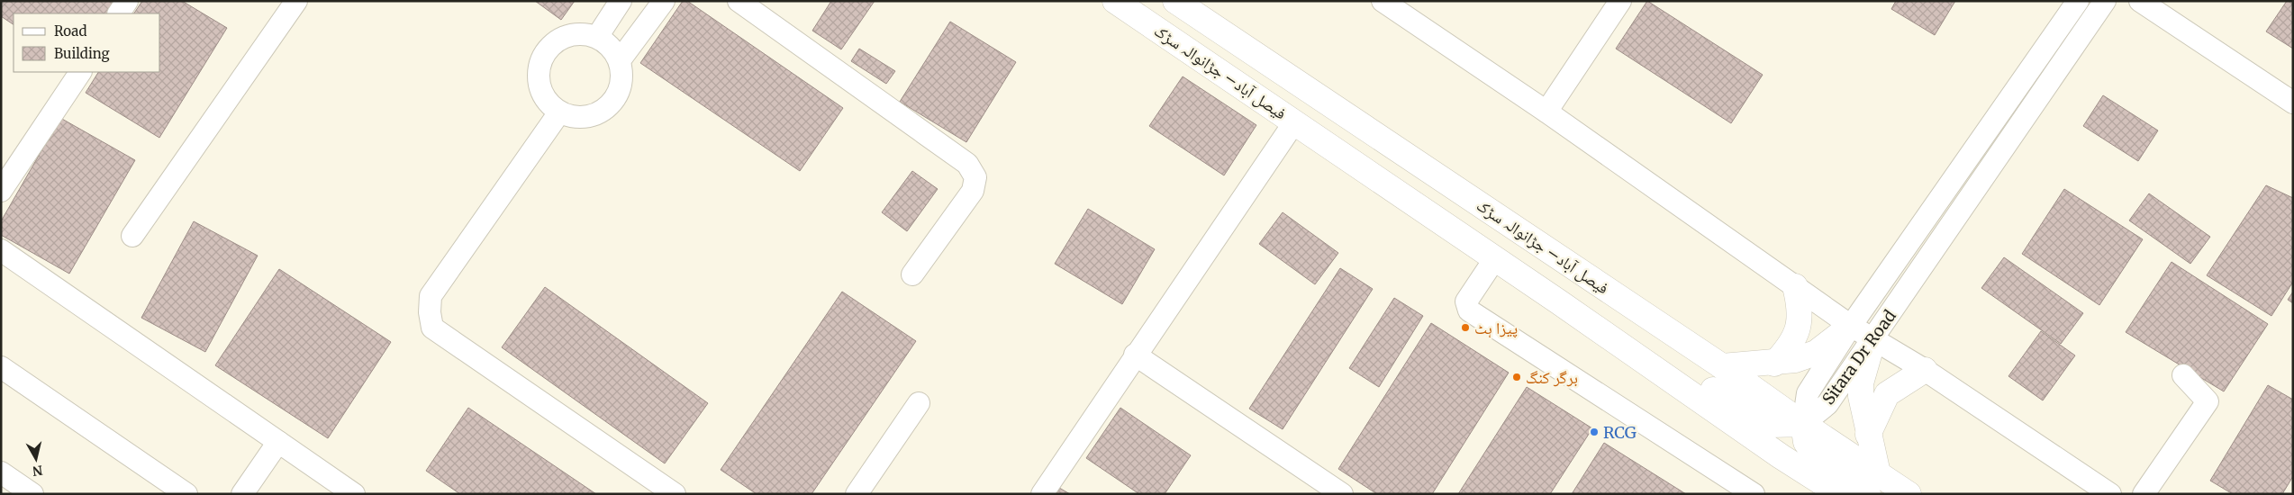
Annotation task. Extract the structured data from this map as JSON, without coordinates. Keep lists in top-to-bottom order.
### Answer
{
  "streets": {
    "main road": ["فیصل آباد– جڑانوالہ سڑک"],
    "street": ["Sitara Dr Road"]
  },
  "crossings": [
    ["فیصل آباد– جڑانوالہ سڑک", "Sitara Dr Road"]
  ],
  "places": ["پیزا ہٹ", "برگر کنگ", "RCG"],
  "legend": ["Road", "Building"],
  "north": "bottom"
}
